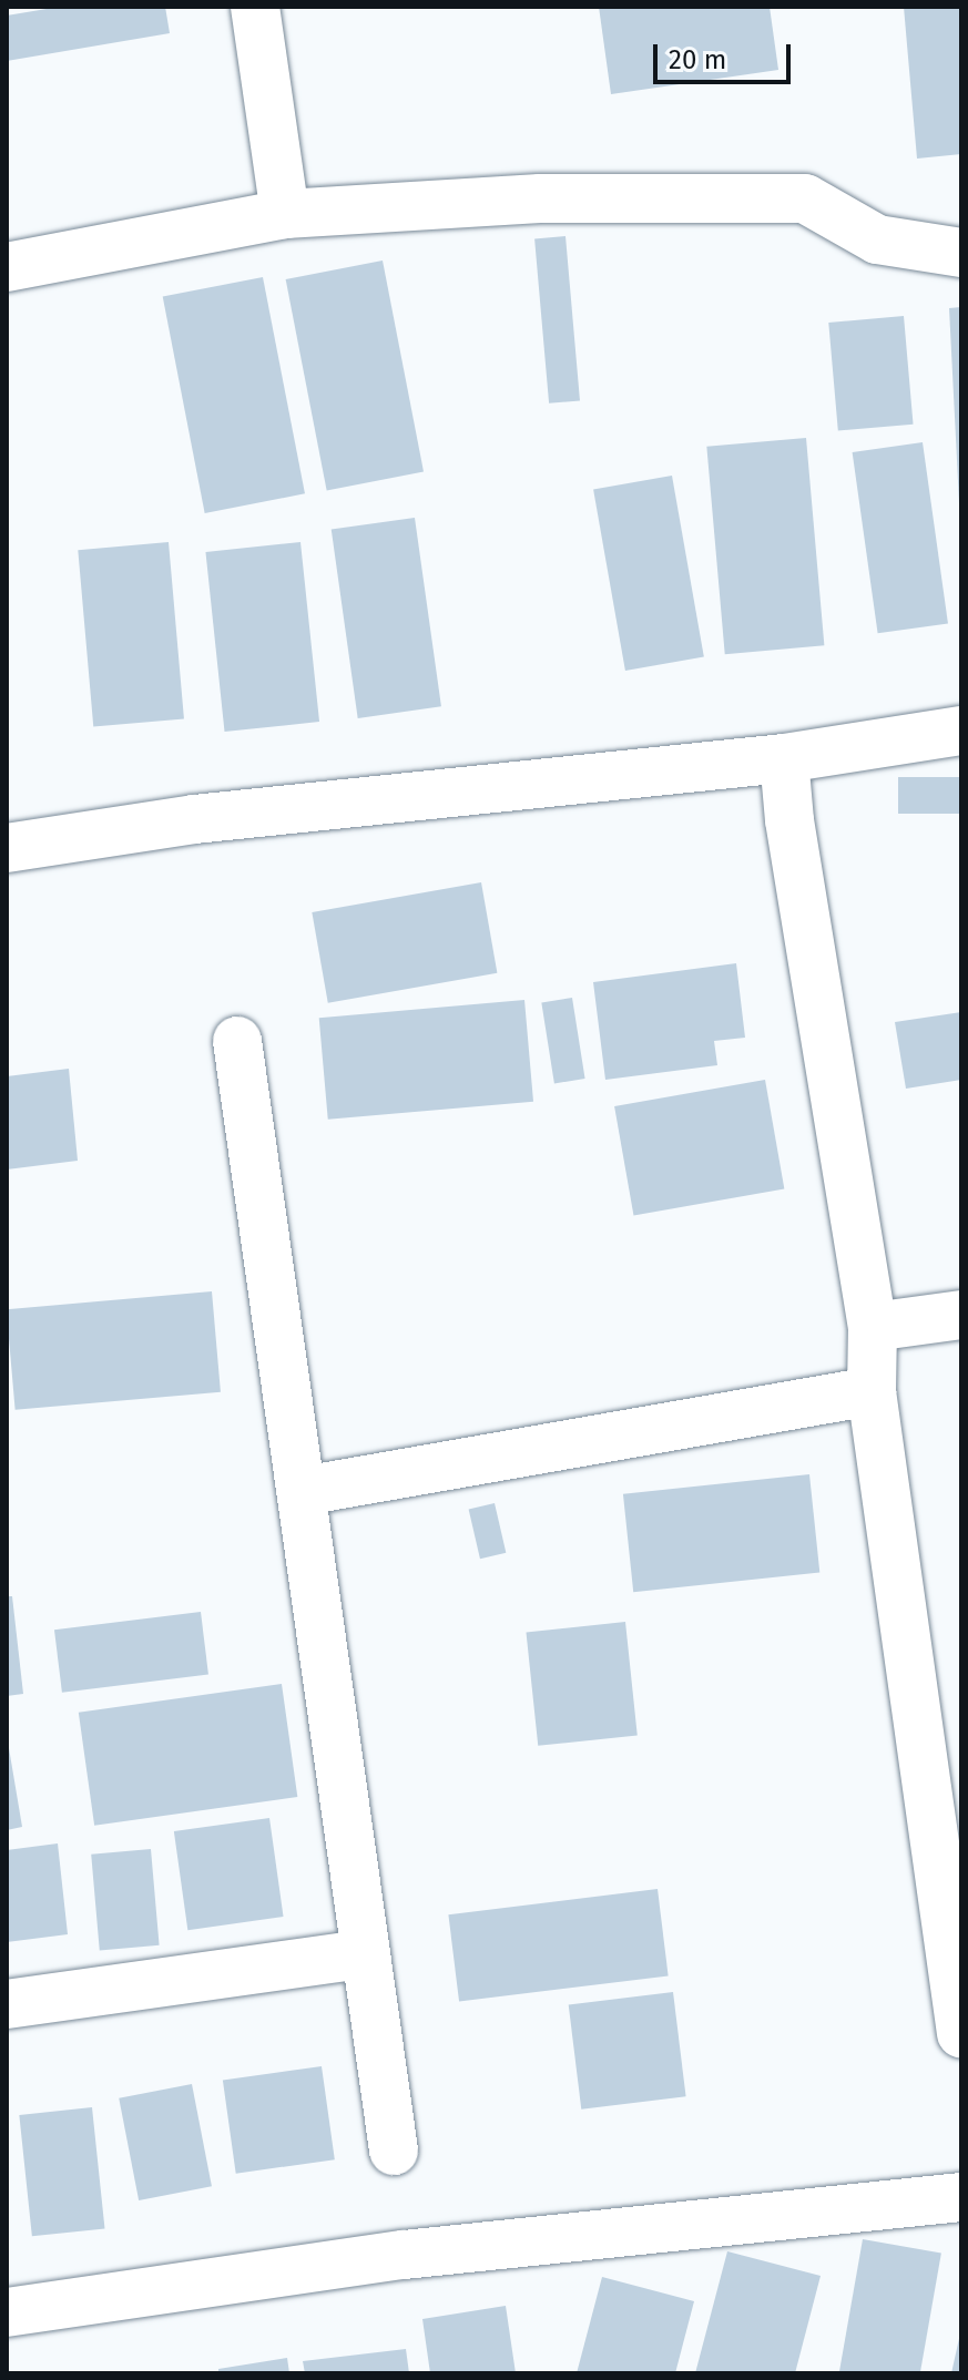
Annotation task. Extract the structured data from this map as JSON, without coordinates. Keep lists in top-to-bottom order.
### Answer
{
  "scale_bar": "20 m"
}
